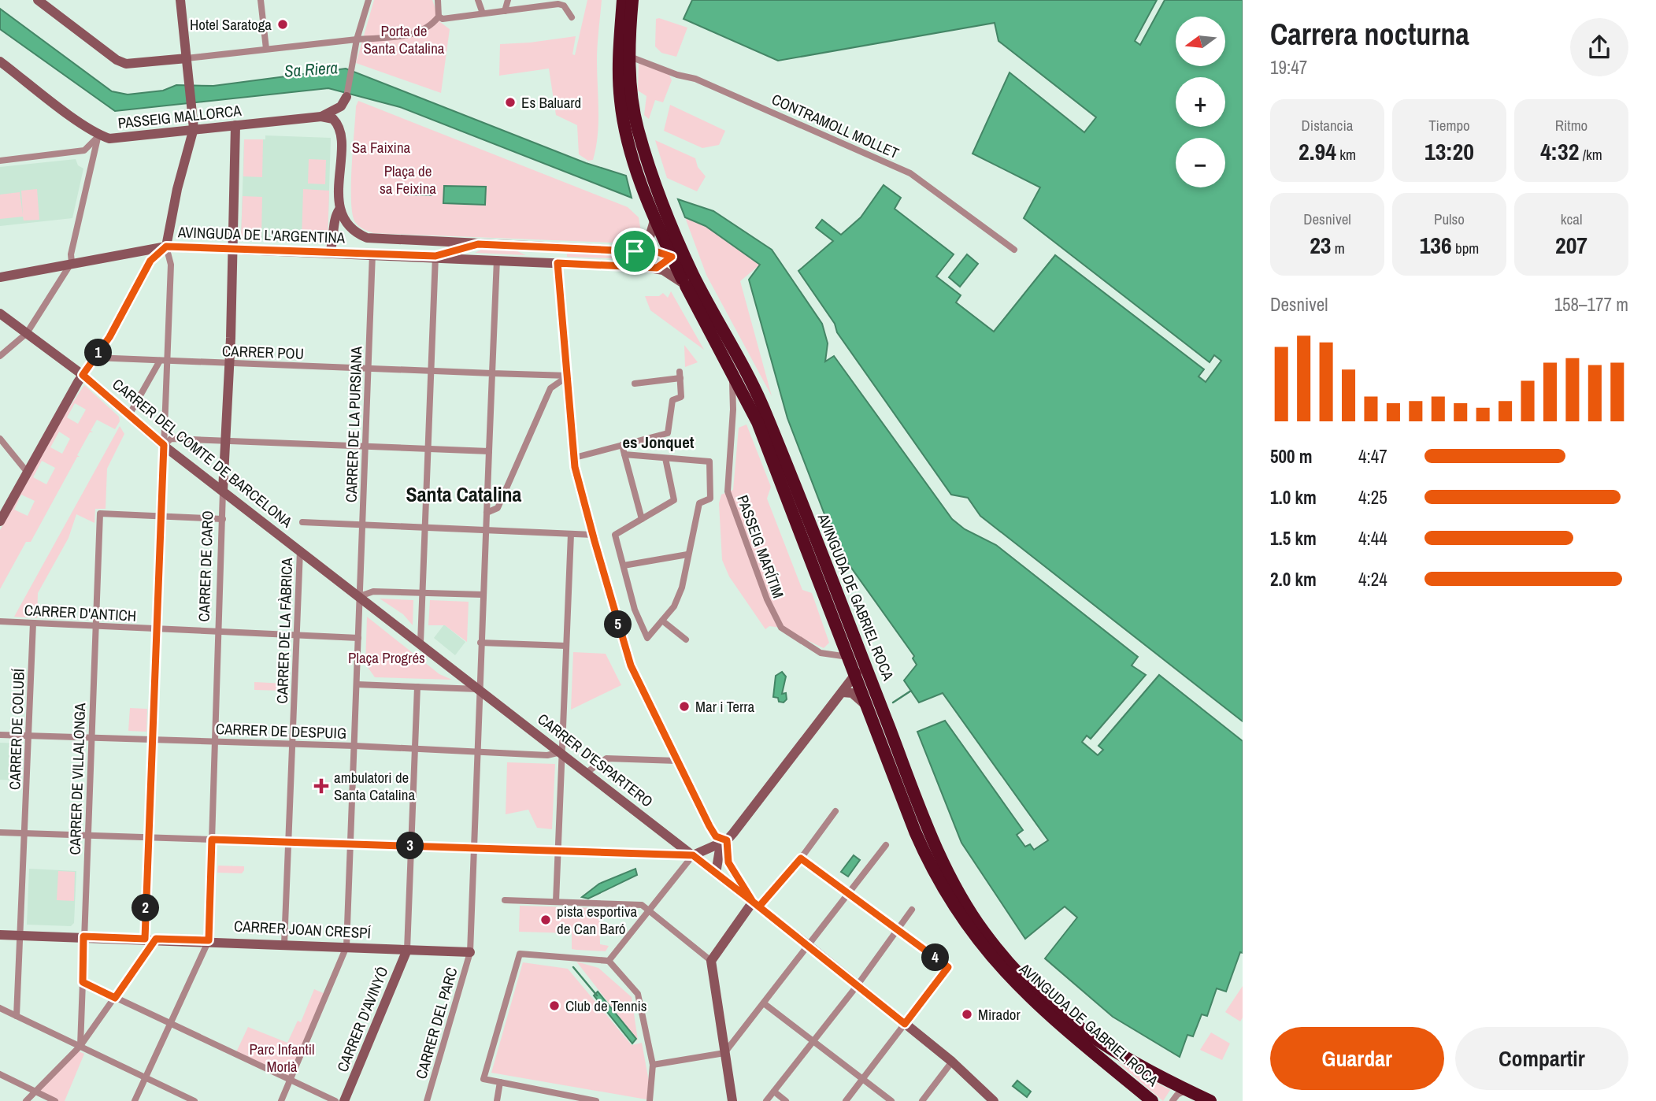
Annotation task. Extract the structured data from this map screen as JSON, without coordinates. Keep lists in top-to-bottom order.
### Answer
{
  "streets": {
    "highway": ["AVINGUDA DE GABRIEL ROCA"],
    "street": [
      "PASSEIG MALLORCA",
      "CONTRAMOLL MOLLET",
      "AVINGUDA DE L'ARGENTINA",
      "CARRER POU",
      "CARRER DE LA PURSIANA",
      "CARRER DEL COMTE DE BARCELONA",
      "PASSEIG MARÍTIM",
      "CARRER DE CARO",
      "CARRER D'ANTICH",
      "CARRER DE LA FÀBRICA",
      "CARRER DE COLUBÍ",
      "CARRER DE DESPUIG",
      "CARRER D'ESPARTERO",
      "CARRER DE VILLALONGA",
      "CARRER JOAN CRESPÍ",
      "CARRER D'AVINYÓ",
      "CARRER DEL PARC"
    ]
  },
  "crossings": [
    ["PASSEIG MALLORCA", "CARRER DE CARO"],
    ["CONTRAMOLL MOLLET", "AVINGUDA DE GABRIEL ROCA"],
    ["AVINGUDA DE L'ARGENTINA", "CARRER DE LA PURSIANA"],
    ["AVINGUDA DE L'ARGENTINA", "CARRER DE CARO"],
    ["AVINGUDA DE L'ARGENTINA", "AVINGUDA DE GABRIEL ROCA"],
    ["AVINGUDA DE L'ARGENTINA", "CARRER DEL PARC"],
    ["CARRER POU", "CARRER DE LA PURSIANA"],
    ["CARRER POU", "CARRER DE CARO"],
    ["CARRER POU", "CARRER DEL PARC"],
    ["CARRER DE LA PURSIANA", "CARRER DEL COMTE DE BARCELONA"],
    ["CARRER DE LA PURSIANA", "CARRER D'ANTICH"],
    ["CARRER DE LA PURSIANA", "CARRER DE DESPUIG"],
    ["CARRER DE LA PURSIANA", "CARRER JOAN CRESPÍ"],
    ["CARRER DEL COMTE DE BARCELONA", "CARRER DE CARO"],
    ["CARRER DEL COMTE DE BARCELONA", "CARRER DE LA FÀBRICA"],
    ["CARRER DEL COMTE DE BARCELONA", "CARRER D'ESPARTERO"],
    ["PASSEIG MARÍTIM", "AVINGUDA DE GABRIEL ROCA"],
    ["CARRER DE CARO", "CARRER D'ANTICH"],
    ["CARRER DE CARO", "CARRER DE DESPUIG"],
    ["CARRER DE CARO", "CARRER JOAN CRESPÍ"],
    ["CARRER D'ANTICH", "CARRER DE LA FÀBRICA"],
    ["CARRER D'ANTICH", "CARRER DE COLUBÍ"],
    ["CARRER D'ANTICH", "CARRER DE VILLALONGA"],
    ["CARRER DE LA FÀBRICA", "CARRER DE DESPUIG"],
    ["CARRER DE LA FÀBRICA", "CARRER JOAN CRESPÍ"],
    ["CARRER DE COLUBÍ", "CARRER DE DESPUIG"],
    ["CARRER DE COLUBÍ", "CARRER JOAN CRESPÍ"],
    ["CARRER DE DESPUIG", "CARRER D'ESPARTERO"],
    ["CARRER DE DESPUIG", "CARRER DE VILLALONGA"],
    ["CARRER DE DESPUIG", "CARRER DEL PARC"],
    ["CARRER D'ESPARTERO", "CARRER DEL PARC"],
    ["CARRER DE VILLALONGA", "CARRER JOAN CRESPÍ"],
    ["CARRER JOAN CRESPÍ", "CARRER D'AVINYÓ"],
    ["CARRER JOAN CRESPÍ", "CARRER DEL PARC"]
  ],
  "districts": ["es Jonquet", "Santa Catalina"],
  "water": ["Sa Riera"],
  "parks": [
    "Porta de Santa Catalina",
    "Sa Faixina",
    "Plaça de sa Feixina",
    "Plaça Progrés",
    "Parc Infantil Morlà"
  ],
  "places": {
    "other": [
      "Hotel Saratoga",
      "Es Baluard",
      "Mar i Terra",
      "pista esportiva de Can Baró",
      "Club de Tennis",
      "Mirador"
    ],
    "health": ["ambulatori de Santa Catalina"]
  },
  "north": "left",
  "page": {
    "heading": ["Carrera nocturna", "19:47"],
    "map_buttons": ["+", "−"],
    "stats": [
      ["Distancia", "2.94 km"],
      ["Tiempo", "13:20"],
      ["Ritmo", "4:32 /km"],
      ["Desnivel", "23 m"],
      ["Pulso", "136 bpm"],
      ["kcal", "207"]
    ],
    "chart": ["Desnivel", "158–177 m"],
    "pins": [
      "1",
      "5",
      "3",
      "2",
      "4"
    ],
    "list": [
      {
        "name": "500 m",
        "note": "4:47"
      },
      {
        "name": "1.0 km",
        "note": "4:25"
      },
      {
        "name": "1.5 km",
        "note": "4:44"
      },
      {
        "name": "2.0 km",
        "note": "4:24"
      }
    ],
    "buttons": ["Guardar", "Compartir"]
  }
}
